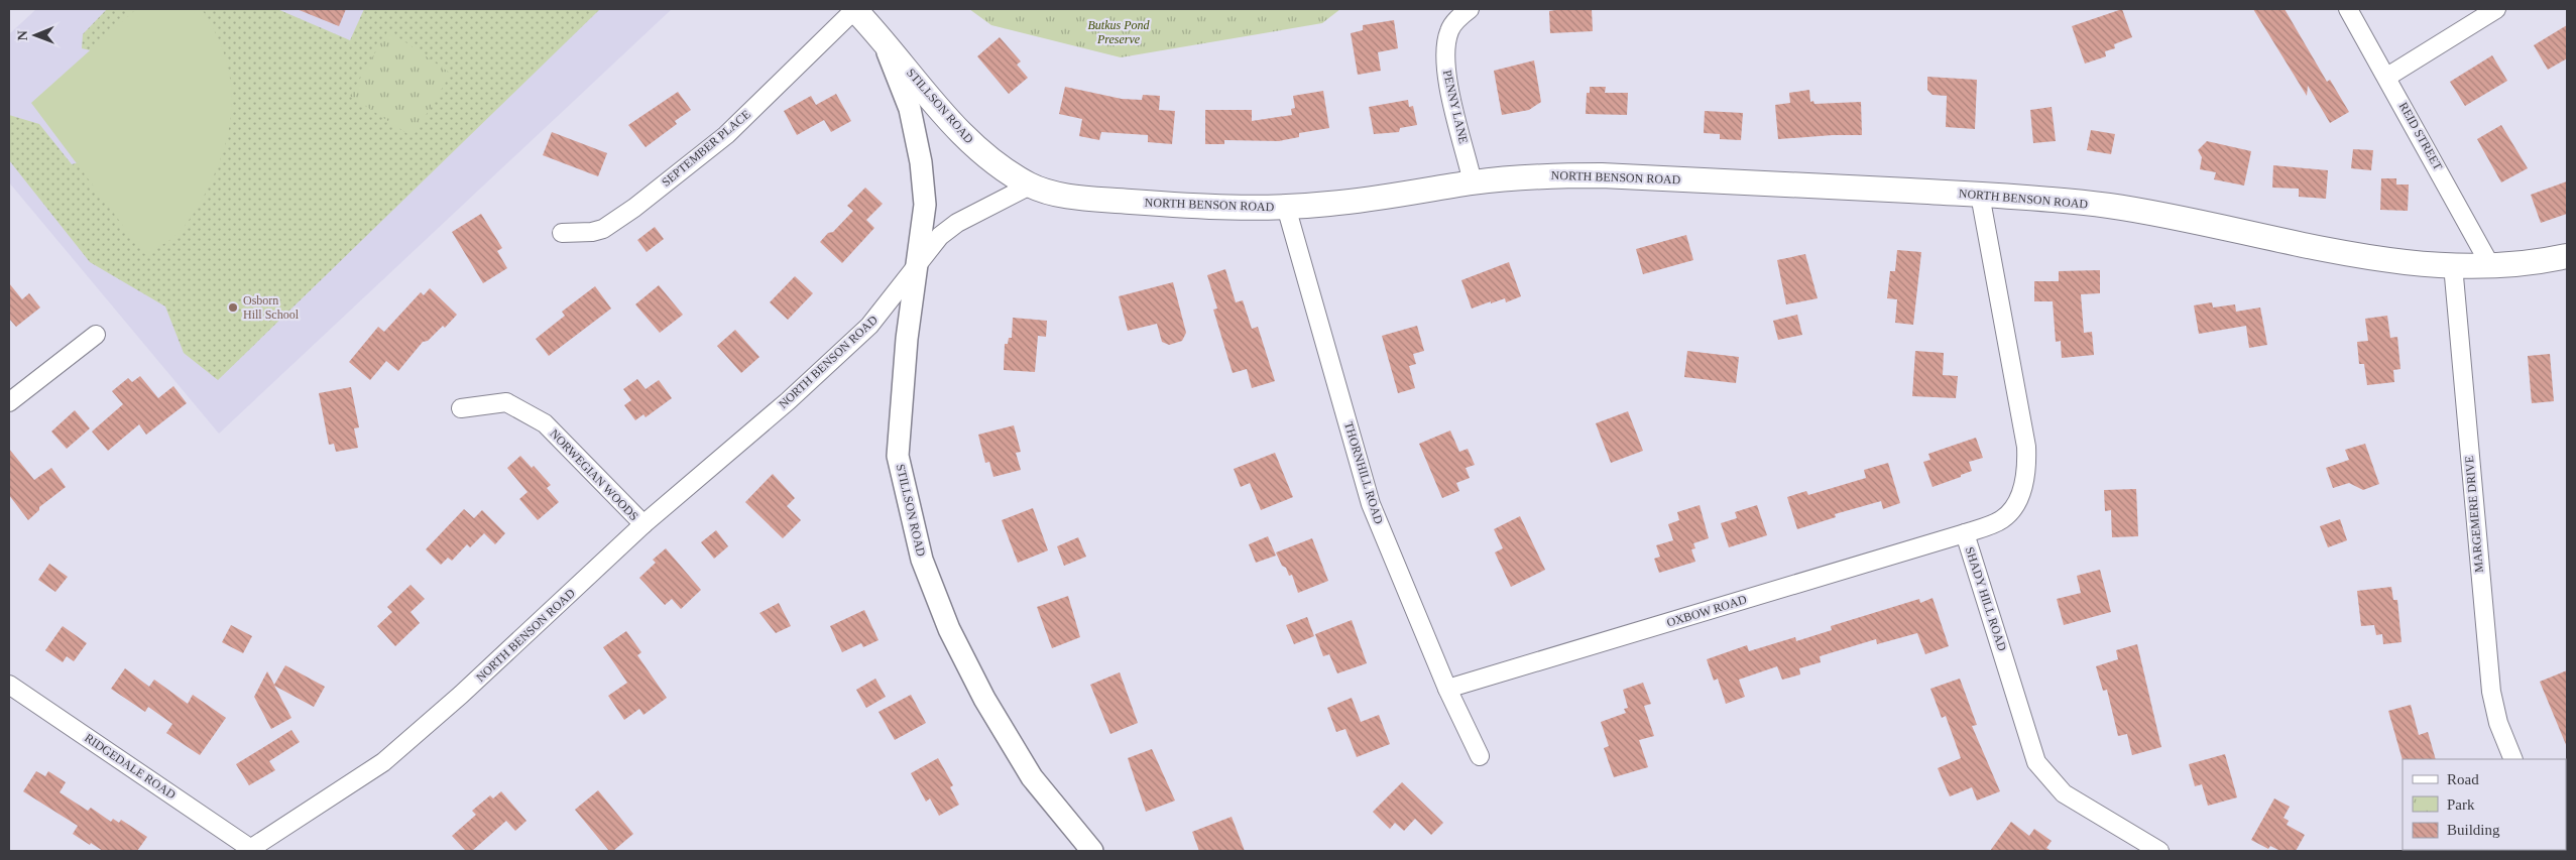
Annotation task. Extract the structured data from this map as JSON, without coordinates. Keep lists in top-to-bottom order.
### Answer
{
  "streets": {
    "main road": ["STILLSON ROAD", "NORTH BENSON ROAD"],
    "street": [
      "PENNY LANE",
      "REID STREET",
      "SEPTEMBER PLACE",
      "THORNHILL ROAD",
      "NORWEGIAN WOODS",
      "MARGEMERE DRIVE",
      "SHADY HILL ROAD",
      "OXBOW ROAD",
      "RIDGEDALE ROAD"
    ]
  },
  "crossings": [
    ["STILLSON ROAD", "SEPTEMBER PLACE"],
    ["STILLSON ROAD", "NORTH BENSON ROAD"],
    ["PENNY LANE", "NORTH BENSON ROAD"],
    ["REID STREET", "NORTH BENSON ROAD"],
    ["NORTH BENSON ROAD", "THORNHILL ROAD"],
    ["NORTH BENSON ROAD", "NORWEGIAN WOODS"],
    ["NORTH BENSON ROAD", "MARGEMERE DRIVE"],
    ["NORTH BENSON ROAD", "SHADY HILL ROAD"],
    ["NORTH BENSON ROAD", "RIDGEDALE ROAD"],
    ["THORNHILL ROAD", "OXBOW ROAD"],
    ["SHADY HILL ROAD", "OXBOW ROAD"]
  ],
  "parks": ["Butkus Pond Preserve"],
  "places": ["Osborn Hill School"],
  "legend": ["Road", "Park", "Building"],
  "north": "left"
}
